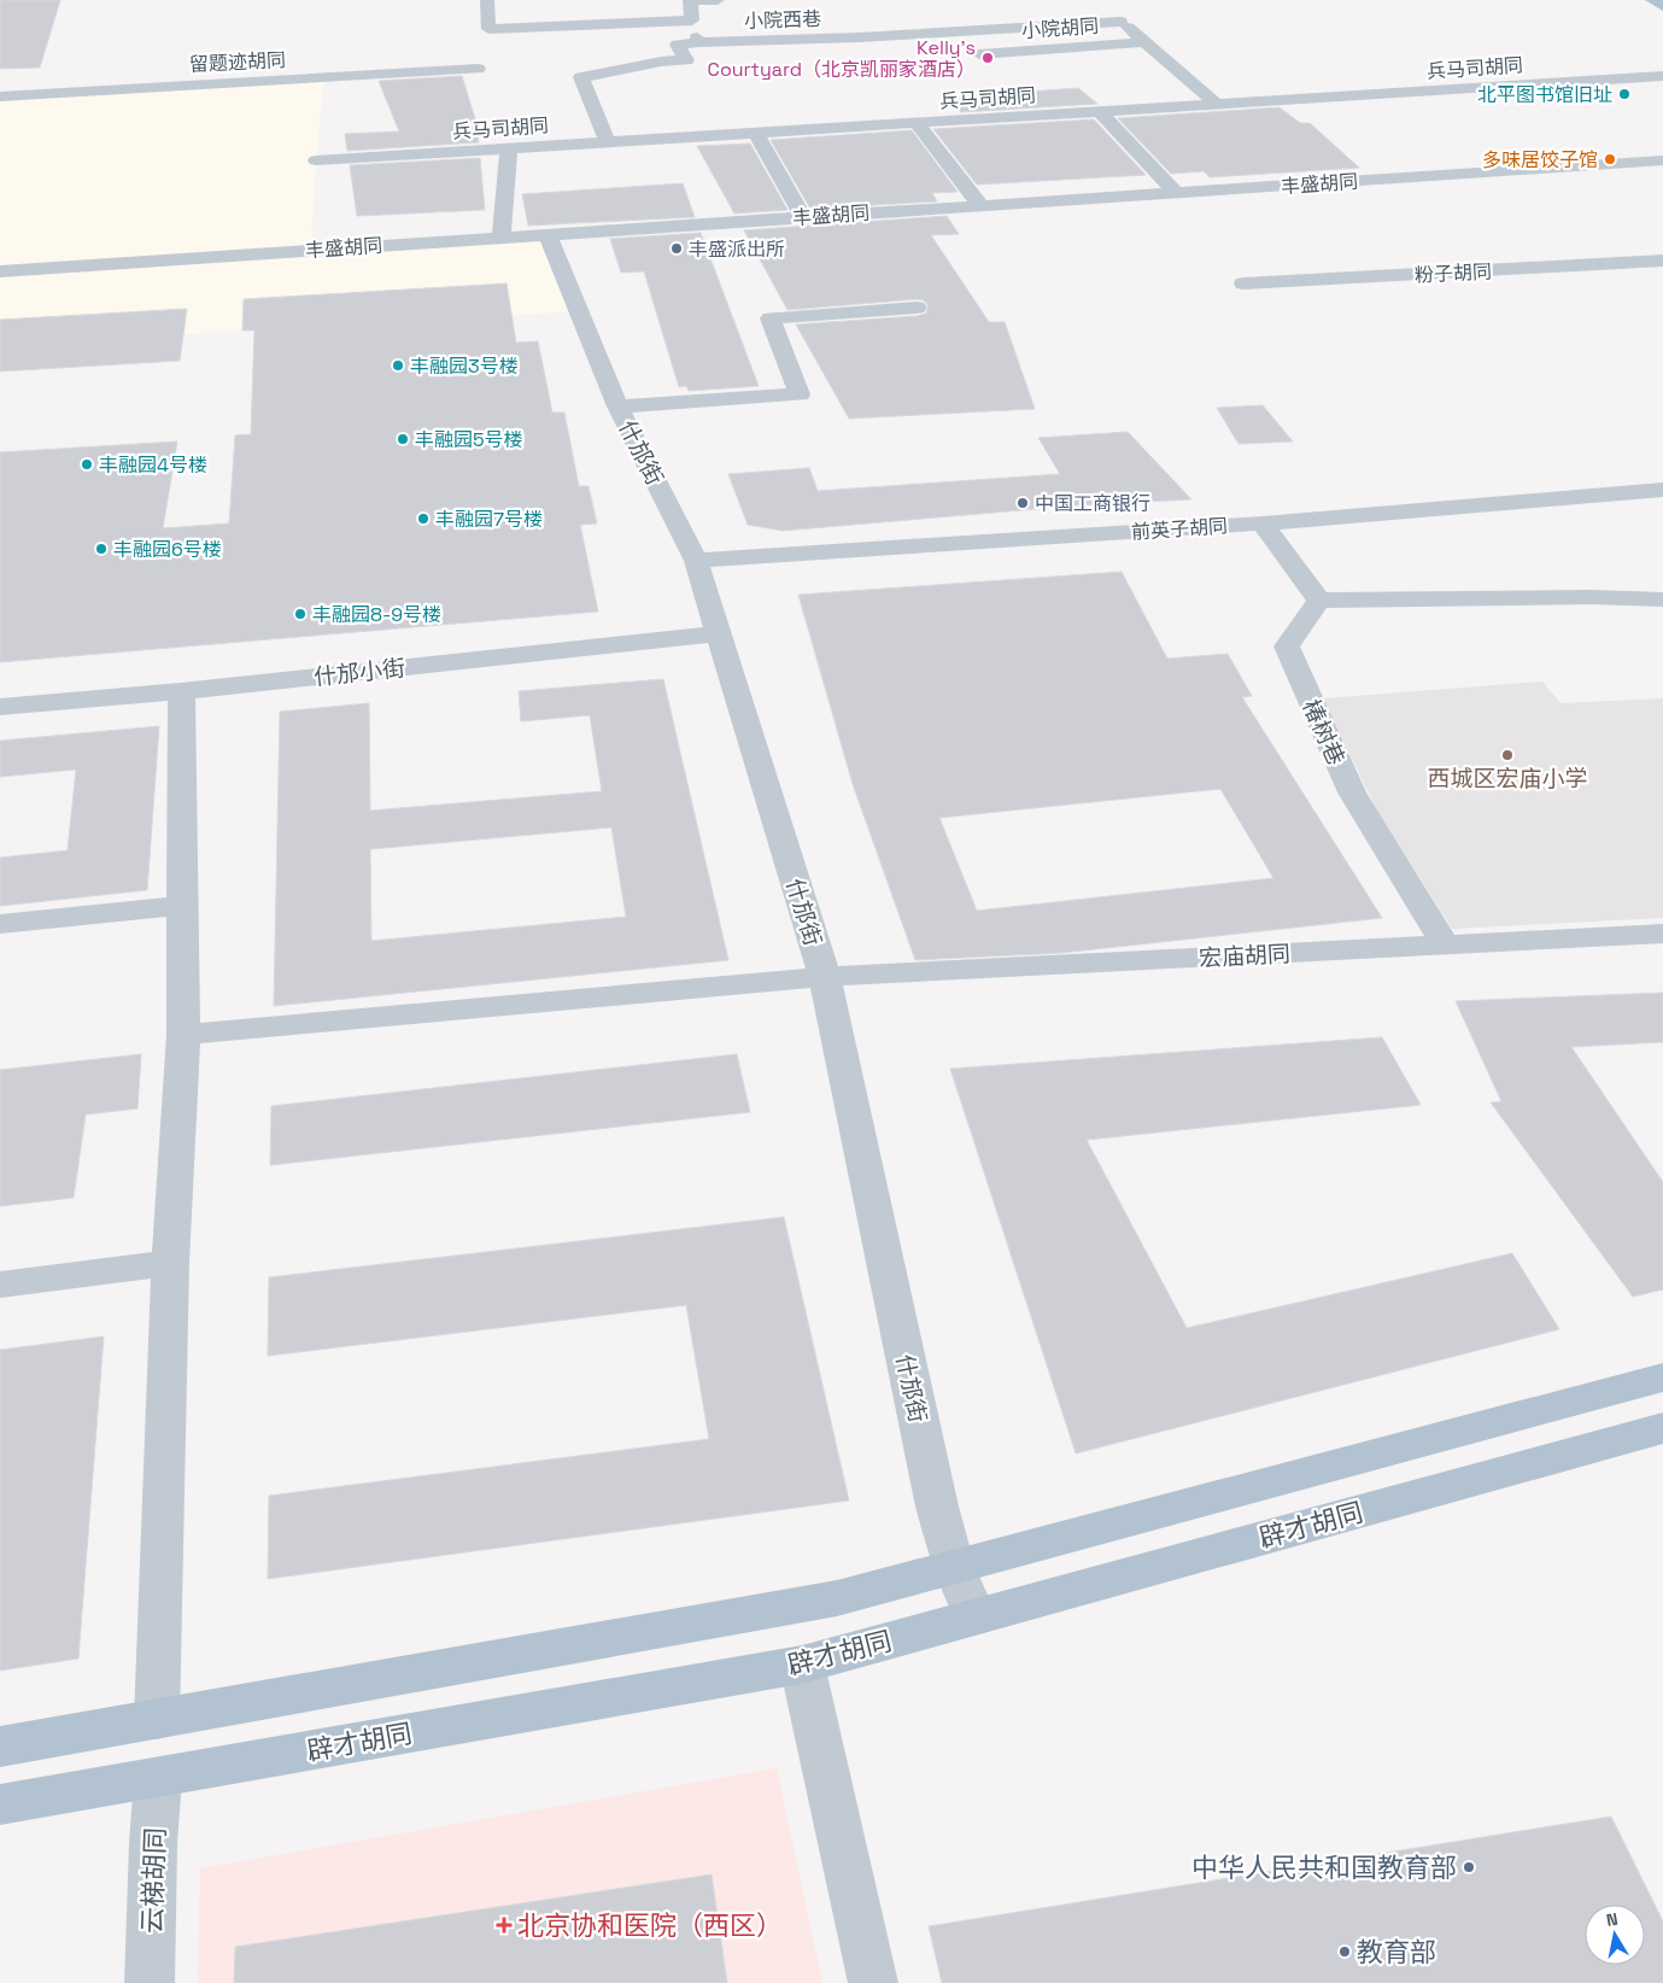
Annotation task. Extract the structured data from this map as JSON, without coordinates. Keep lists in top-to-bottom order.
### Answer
{
  "streets": {
    "main road": ["辟才胡同"],
    "street": [
      "小院西巷",
      "小院胡同",
      "留题迹胡同",
      "兵马司胡同",
      "丰盛胡同",
      "粉子胡同",
      "什邡街",
      "前英子胡同",
      "什邡小街",
      "椿树巷",
      "宏庙胡同",
      "云梯胡同"
    ]
  },
  "crossings": [
    ["小院西巷", "小院胡同"],
    ["小院胡同", "兵马司胡同"],
    ["丰盛胡同", "什邡街"],
    ["什邡街", "前英子胡同"],
    ["什邡街", "什邡小街"],
    ["什邡街", "宏庙胡同"],
    ["什邡街", "辟才胡同"],
    ["椿树巷", "宏庙胡同"],
    ["辟才胡同", "云梯胡同"]
  ],
  "places": {
    "other": [
      "Kelly's Courtyard（北京凯丽家酒店）",
      "北平图书馆旧址",
      "多味居饺子馆",
      "丰盛派出所",
      "丰融园3号楼",
      "丰融园5号楼",
      "丰融园4号楼",
      "中国工商银行",
      "丰融园7号楼",
      "丰融园6号楼",
      "丰融园8-9号楼",
      "西城区宏庙小学",
      "中华人民共和国教育部",
      "教育部"
    ],
    "health": ["北京协和医院（西区）"]
  },
  "north": "top"
}
